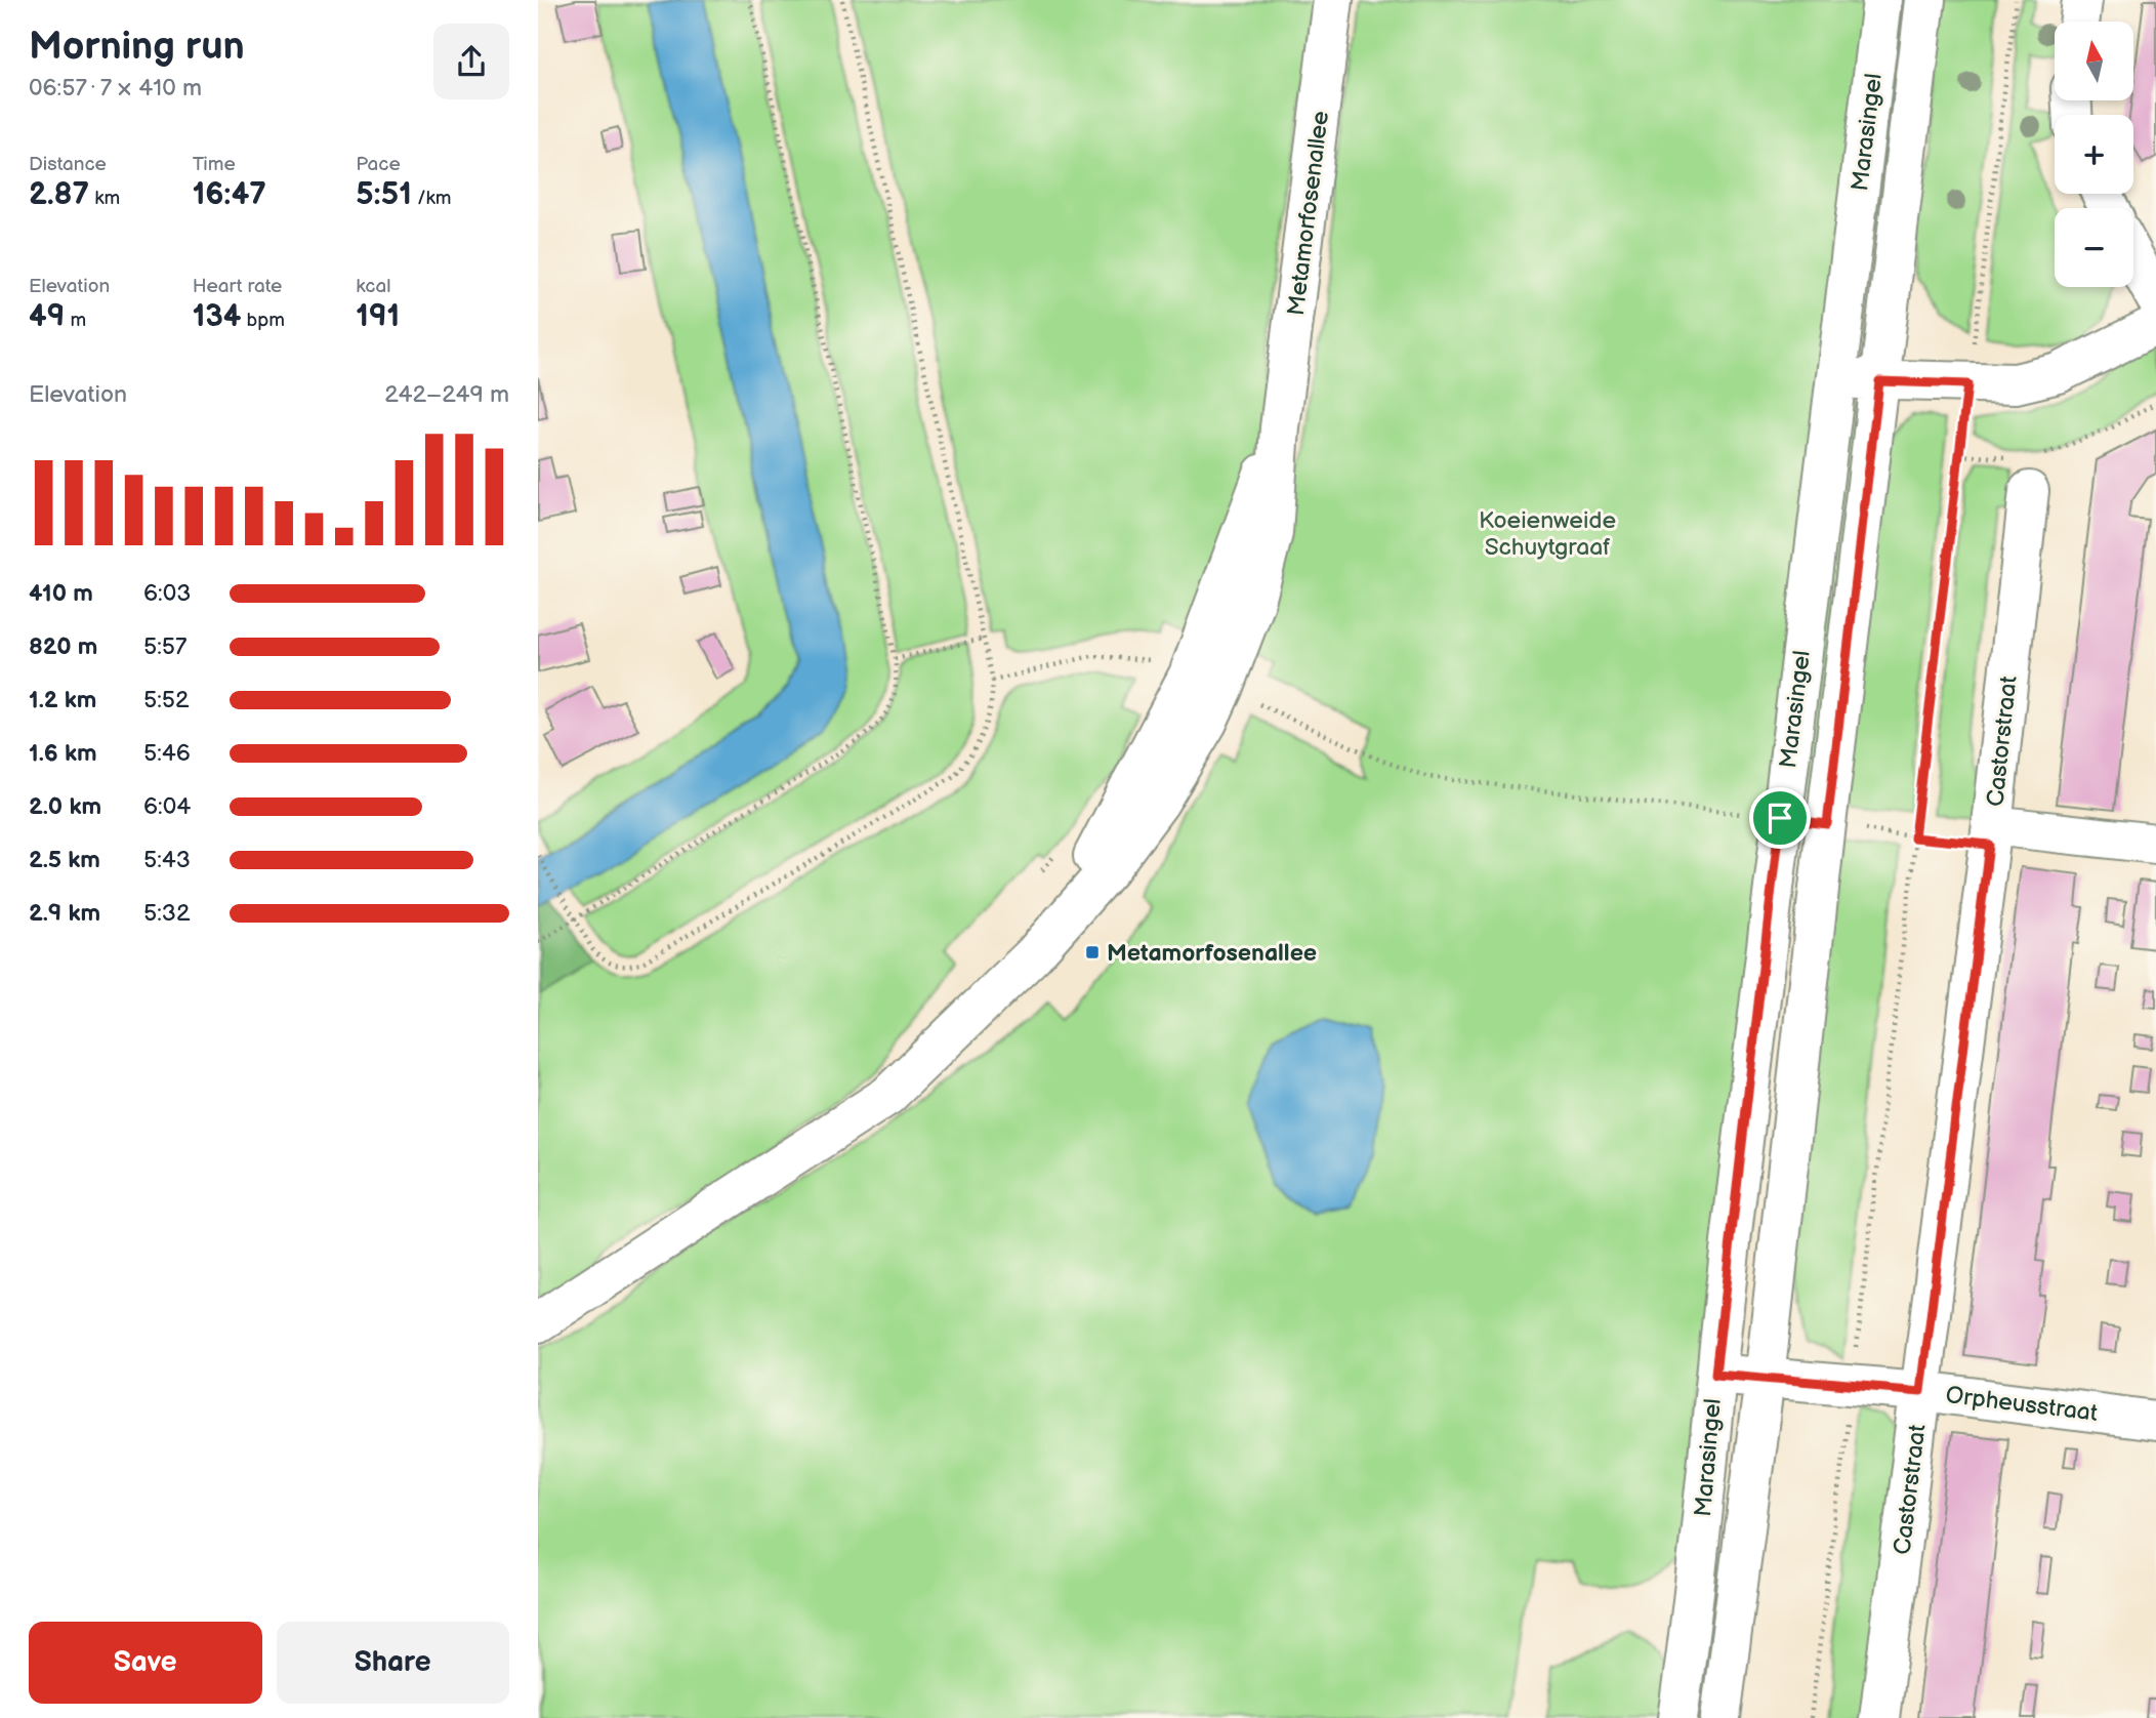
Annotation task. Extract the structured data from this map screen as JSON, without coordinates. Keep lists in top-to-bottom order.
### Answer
{
  "streets": {
    "street": [
      "Marasingel",
      "Metamorfosenallee",
      "Castorstraat",
      "Orpheusstraat"
    ]
  },
  "crossings": [
    ["Marasingel", "Orpheusstraat"],
    ["Castorstraat", "Orpheusstraat"]
  ],
  "parks": ["Koeienweide Schuytgraaf"],
  "places": {
    "transit": ["Metamorfosenallee"]
  },
  "north": "top",
  "page": {
    "heading": ["Morning run", "06:57 · 7 × 410 m"],
    "map_buttons": ["+", "−"],
    "stats": [
      ["Distance", "2.87 km"],
      ["Time", "16:47"],
      ["Pace", "5:51 /km"],
      ["Elevation", "49 m"],
      ["Heart rate", "134 bpm"],
      ["kcal", "191"]
    ],
    "chart": ["Elevation", "242–249 m"],
    "list": [
      {
        "name": "410 m",
        "note": "6:03"
      },
      {
        "name": "820 m",
        "note": "5:57"
      },
      {
        "name": "1.2 km",
        "note": "5:52"
      },
      {
        "name": "1.6 km",
        "note": "5:46"
      },
      {
        "name": "2.0 km",
        "note": "6:04"
      },
      {
        "name": "2.5 km",
        "note": "5:43"
      },
      {
        "name": "2.9 km",
        "note": "5:32"
      }
    ],
    "buttons": ["Save", "Share"]
  }
}
